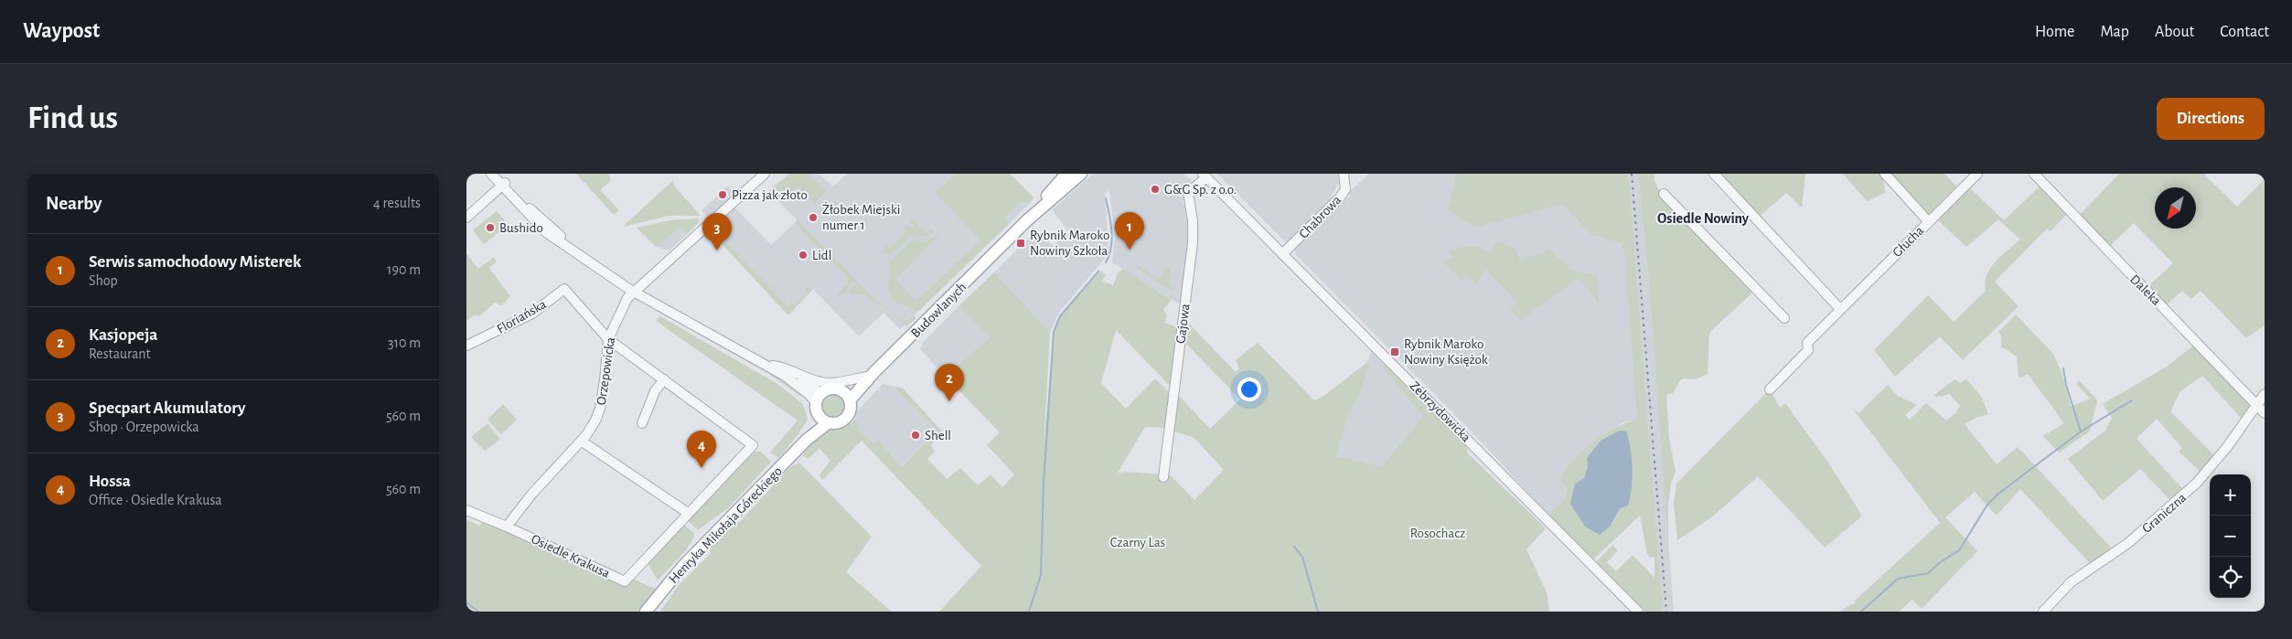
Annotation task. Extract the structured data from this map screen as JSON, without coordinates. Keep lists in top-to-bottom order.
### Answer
{
  "streets": {
    "main road": ["Budowlanych", "Henryka Mikołaja Góreckiego"],
    "street": [
      "Chabrowa",
      "Głucha",
      "Daleka",
      "Floriańska",
      "Gajowa",
      "Orzepowicka",
      "Zebrzydowicka",
      "Graniczna",
      "Osiedle Krakusa"
    ]
  },
  "crossings": [
    ["Chabrowa", "Zebrzydowicka"],
    ["Daleka", "Graniczna"],
    ["Budowlanych", "Henryka Mikołaja Góreckiego"],
    ["Floriańska", "Orzepowicka"],
    ["Floriańska", "Osiedle Krakusa"],
    ["Gajowa", "Zebrzydowicka"],
    ["Orzepowicka", "Osiedle Krakusa"]
  ],
  "districts": ["Osiedle Nowiny"],
  "parks": ["Rosochacz", "Czarny Las"],
  "places": {
    "other": [
      "G&G Sp. z o.o.",
      "Pizza jak złoto",
      "Żłobek Miejski numer 1",
      "Bushido",
      "Lidl",
      "Shell"
    ],
    "transit": ["Rybnik Maroko Nowiny Szkoła", "Rybnik Maroko Nowiny Księżok"]
  },
  "north": "bottom left",
  "page": {
    "header": "Waypost",
    "nav": [
      "Home",
      "Map",
      "About",
      "Contact"
    ],
    "buttons": "Directions",
    "title": "Find us",
    "heading": ["Nearby", "4 results"],
    "pins": [
      "1",
      "3",
      "2",
      "4"
    ],
    "list": [
      {
        "mark": "1",
        "name": "Serwis samochodowy Misterek",
        "note": "Shop",
        "value": "190 m"
      },
      {
        "mark": "2",
        "name": "Kasjopeja",
        "note": "Restaurant",
        "value": "310 m"
      },
      {
        "mark": "3",
        "name": "Specpart Akumulatory",
        "note": "Shop · Orzepowicka",
        "value": "560 m"
      },
      {
        "mark": "4",
        "name": "Hossa",
        "note": "Office · Osiedle Krakusa",
        "value": "560 m"
      }
    ],
    "map_buttons": ["+", "−"]
  }
}
